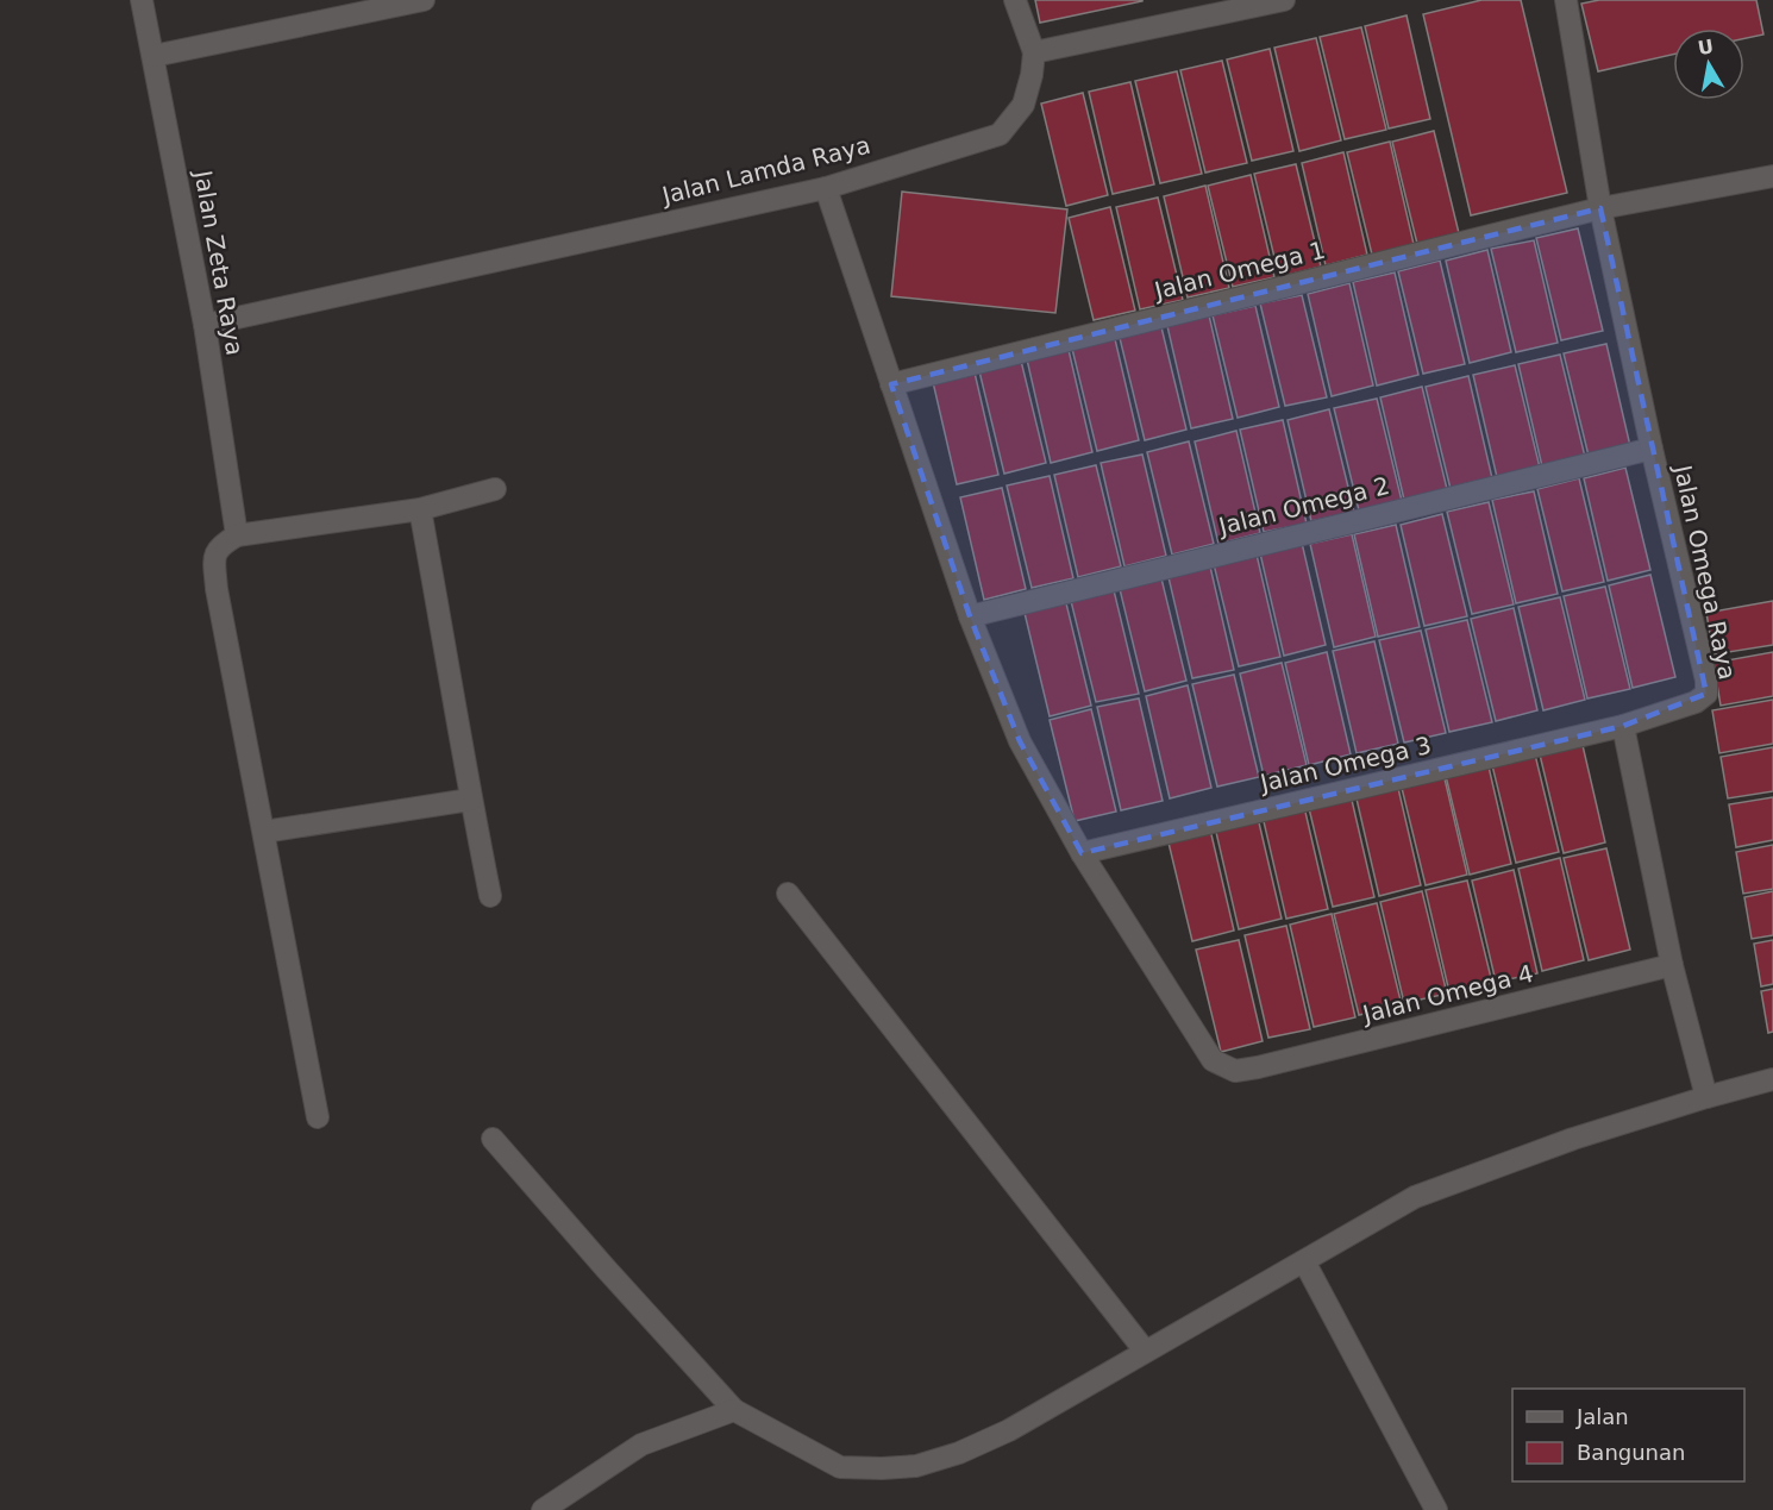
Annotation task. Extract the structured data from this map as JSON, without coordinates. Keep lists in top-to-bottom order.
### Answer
{
  "streets": {
    "street": [
      "Jalan Lamda Raya",
      "Jalan Zeta Raya",
      "Jalan Omega 1",
      "Jalan Omega 2",
      "Jalan Omega Raya",
      "Jalan Omega 3",
      "Jalan Omega 4"
    ]
  },
  "crossings": [
    ["Jalan Lamda Raya", "Jalan Zeta Raya"],
    ["Jalan Omega 1", "Jalan Omega Raya"],
    ["Jalan Omega 2", "Jalan Omega Raya"],
    ["Jalan Omega Raya", "Jalan Omega 3"],
    ["Jalan Omega 3", "Jalan Omega 4"]
  ],
  "legend": ["Jalan", "Bangunan"],
  "north": "top"
}
